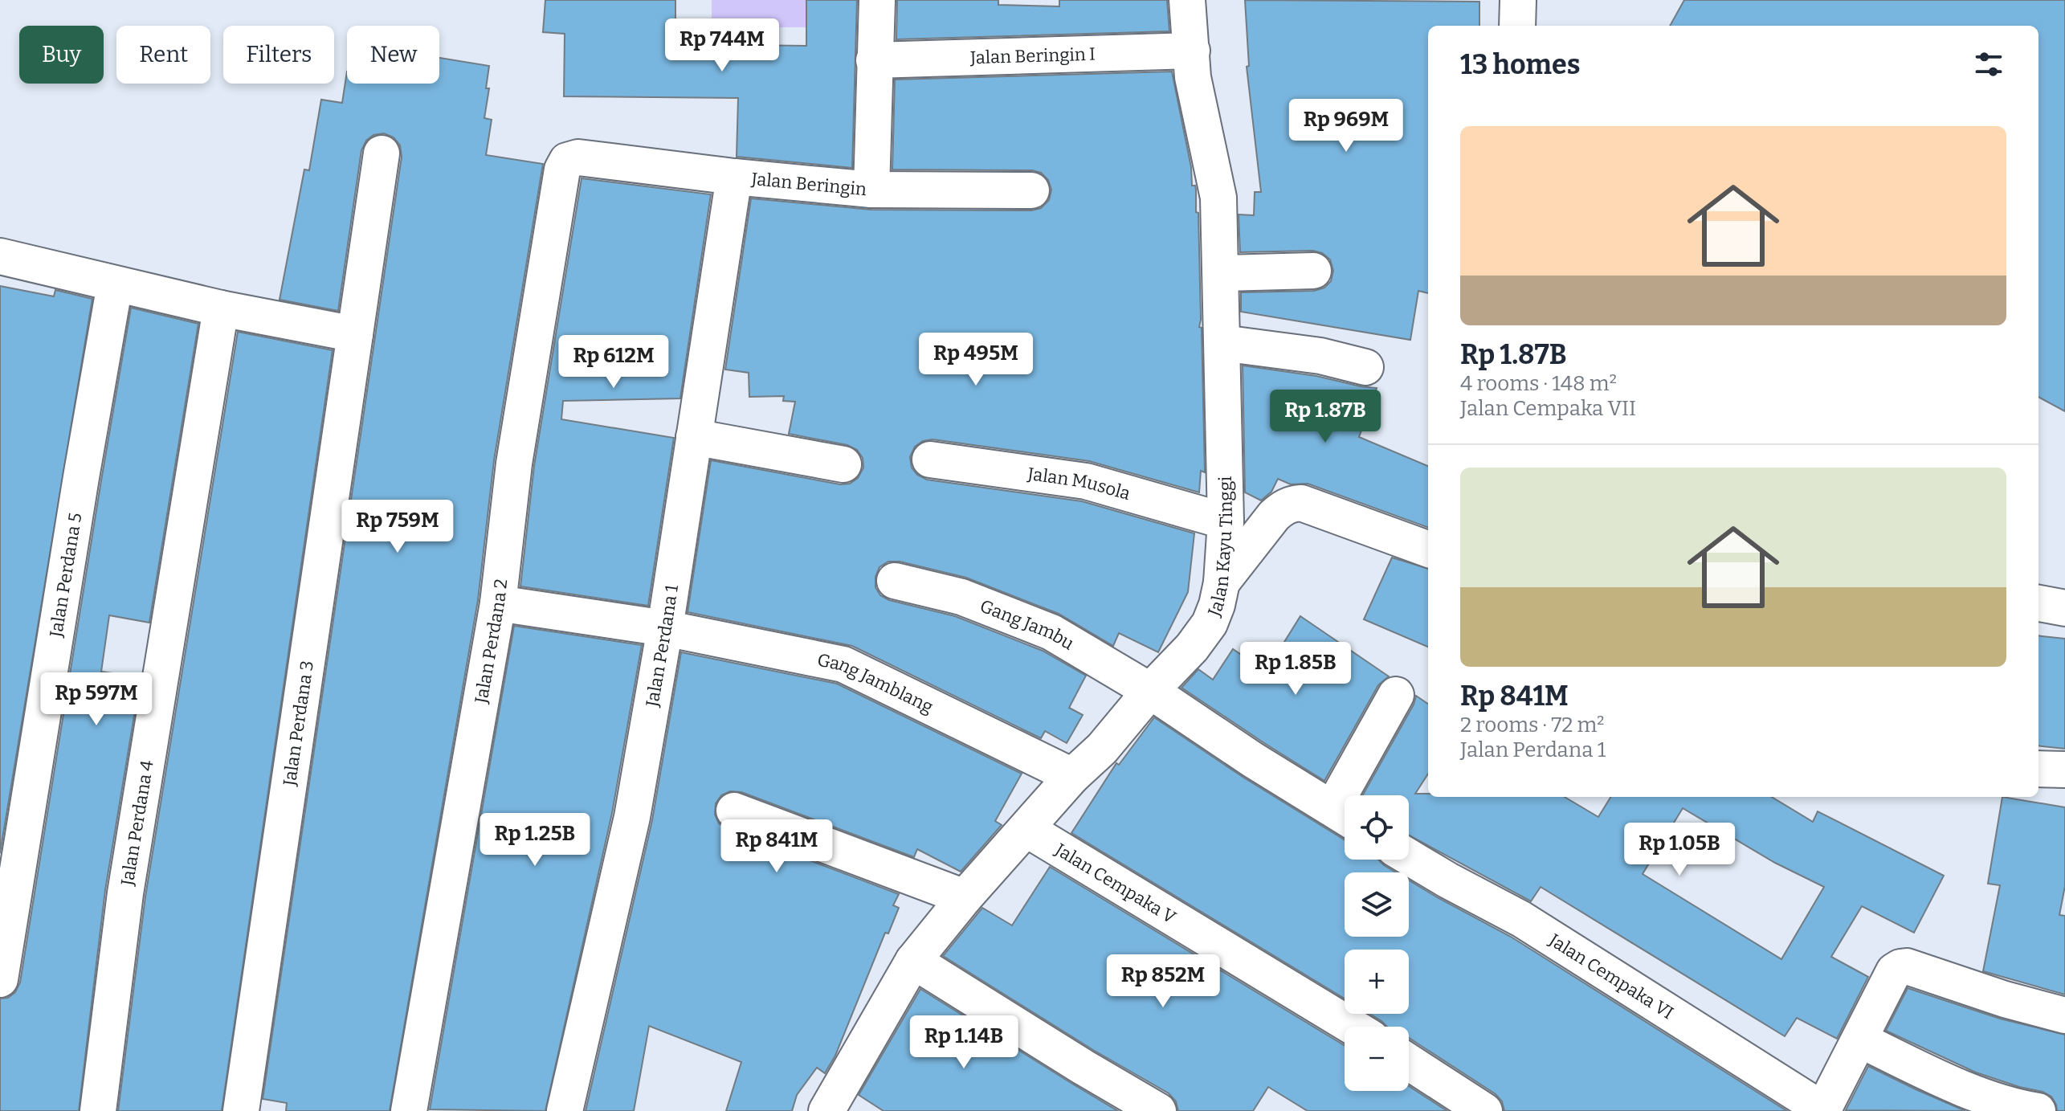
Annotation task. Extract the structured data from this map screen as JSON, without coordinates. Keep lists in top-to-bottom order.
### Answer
{
  "streets": {
    "street": [
      "Jalan Beringin I",
      "Jalan Beringin",
      "Jalan Musola",
      "Jalan Kayu Tinggi",
      "Jalan Perdana 5",
      "Gang Jambu",
      "Jalan Perdana 2",
      "Jalan Perdana 1",
      "Gang Jamblang",
      "Jalan Perdana 3",
      "Jalan Perdana 4",
      "Jalan Cempaka V",
      "Jalan Cempaka VI"
    ]
  },
  "crossings": [
    ["Jalan Beringin I", "Jalan Beringin"],
    ["Jalan Beringin I", "Jalan Kayu Tinggi"],
    ["Jalan Beringin", "Jalan Perdana 2"],
    ["Jalan Beringin", "Jalan Perdana 1"],
    ["Jalan Musola", "Jalan Kayu Tinggi"],
    ["Jalan Kayu Tinggi", "Gang Jambu"],
    ["Jalan Kayu Tinggi", "Gang Jamblang"],
    ["Jalan Kayu Tinggi", "Jalan Cempaka V"],
    ["Jalan Perdana 2", "Gang Jamblang"],
    ["Jalan Perdana 1", "Gang Jamblang"]
  ],
  "page": {
    "price": [
      "Rp 744M",
      "Rp 969M",
      "Rp 495M",
      "Rp 612M",
      "Rp 1.87B",
      "Rp 759M",
      "Rp 1.85B",
      "Rp 597M",
      "Rp 1.25B",
      "Rp 841M",
      "Rp 1.05B",
      "Rp 852M",
      "Rp 1.14B"
    ],
    "chip": [
      "Buy",
      "Rent",
      "Filters",
      "New"
    ],
    "heading": "13 homes",
    "list": [
      {
        "name": "Rp 1.87B",
        "note": "4 rooms · 148 m² · Jalan Cempaka VII"
      },
      {
        "name": "Rp 841M",
        "note": "2 rooms · 72 m² · Jalan Perdana 1"
      }
    ],
    "map_buttons": ["+", "−"]
  }
}
